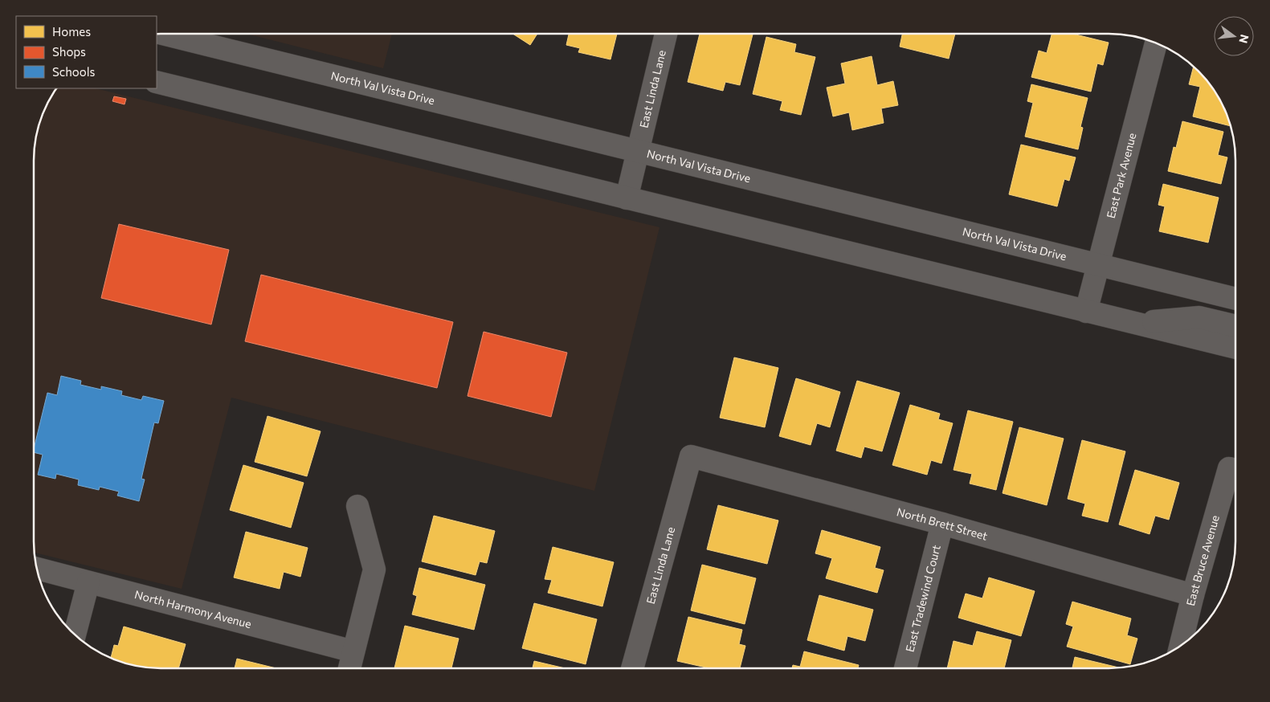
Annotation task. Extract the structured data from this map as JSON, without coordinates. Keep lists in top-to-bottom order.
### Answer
{
  "streets": {
    "main road": [
      "North Val Vista Drive",
      "East Linda Lane",
      "East Park Avenue",
      "North Brett Street",
      "East Bruce Avenue",
      "East Tradewind Court",
      "North Harmony Avenue"
    ]
  },
  "crossings": [
    ["North Val Vista Drive", "East Linda Lane"],
    ["North Val Vista Drive", "East Park Avenue"],
    ["East Linda Lane", "North Brett Street"],
    ["North Brett Street", "East Bruce Avenue"],
    ["North Brett Street", "East Tradewind Court"]
  ],
  "legend": ["Homes", "Shops", "Schools"],
  "north": "right"
}
